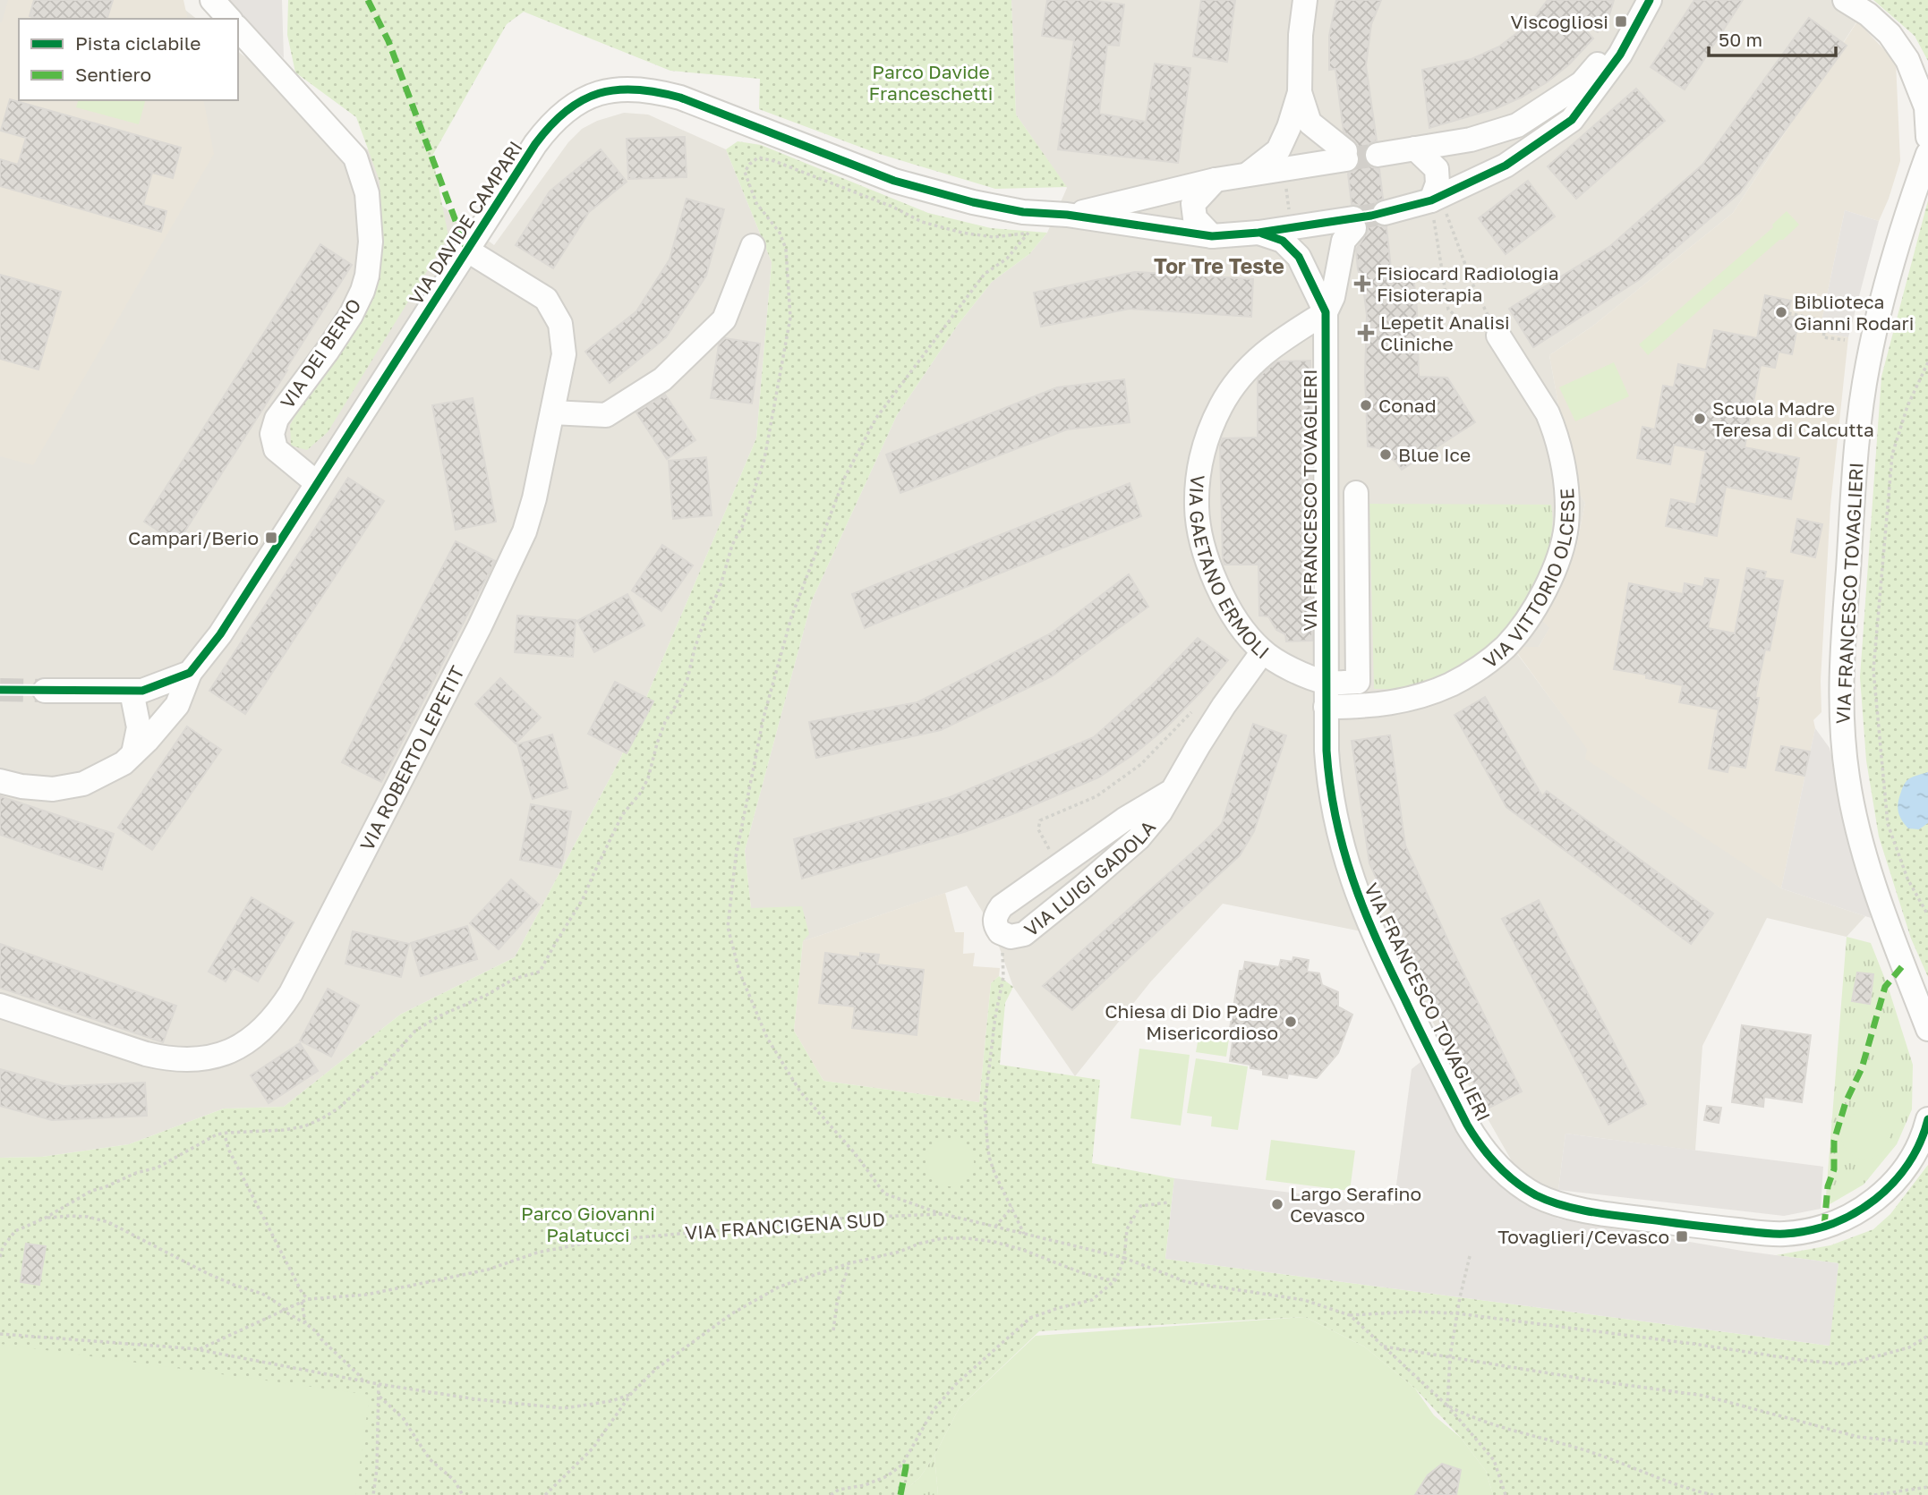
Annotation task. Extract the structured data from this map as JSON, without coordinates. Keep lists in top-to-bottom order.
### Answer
{
  "streets": {
    "street": [
      "VIA DAVIDE CAMPARI",
      "VIA DEI BERIO",
      "VIA FRANCESCO TOVAGLIERI",
      "VIA GAETANO ERMOLI",
      "VIA VITTORIO OLCESE",
      "VIA ROBERTO LEPETIT",
      "VIA LUIGI GADOLA"
    ],
    "path": ["VIA FRANCIGENA SUD"]
  },
  "crossings": [
    ["VIA DAVIDE CAMPARI", "VIA DEI BERIO"],
    ["VIA DAVIDE CAMPARI", "VIA ROBERTO LEPETIT"],
    ["VIA FRANCESCO TOVAGLIERI", "VIA GAETANO ERMOLI"],
    ["VIA FRANCESCO TOVAGLIERI", "VIA VITTORIO OLCESE"],
    ["VIA GAETANO ERMOLI", "VIA LUIGI GADOLA"]
  ],
  "districts": ["Tor Tre Teste"],
  "parks": ["Parco Davide Franceschetti", "Parco Giovanni Palatucci"],
  "places": {
    "transit": ["Viscogliosi", "Campari/Berio", "Tovaglieri/Cevasco"],
    "health": ["Fisiocard Radiologia Fisioterapia", "Lepetit Analisi Cliniche"],
    "other": [
      "Biblioteca Gianni Rodari",
      "Conad",
      "Scuola Madre Teresa di Calcutta",
      "Blue Ice",
      "Chiesa di Dio Padre Misericordioso",
      "Largo Serafino Cevasco"
    ]
  },
  "legend": ["Pista ciclabile", "Sentiero"],
  "scale_bar": "50 m"
}
